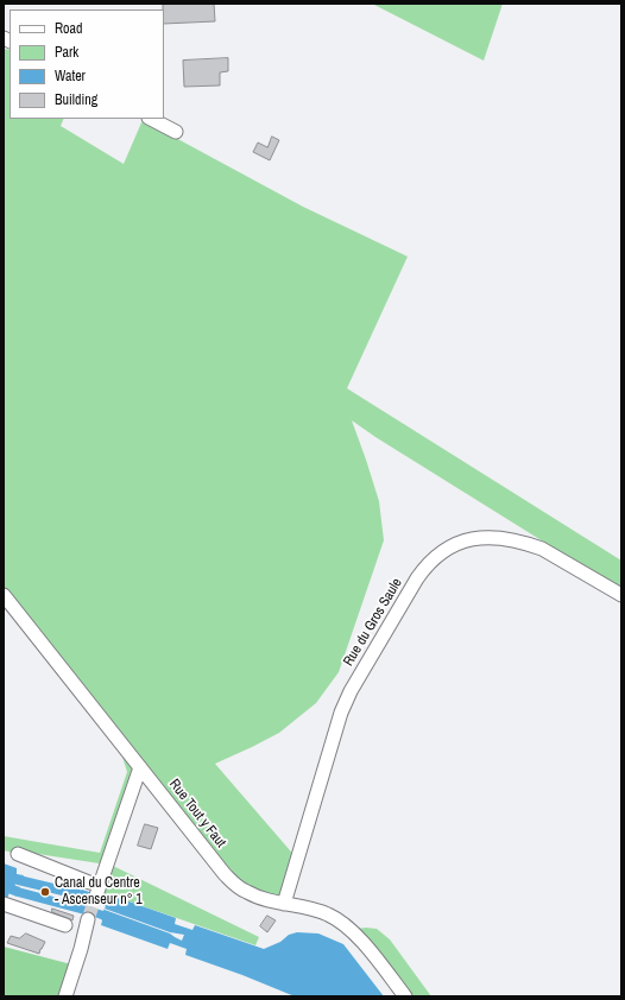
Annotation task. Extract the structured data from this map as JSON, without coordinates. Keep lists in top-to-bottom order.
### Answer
{
  "streets": {
    "street": ["Rue du Gros Saule", "Rue Tout y Faut"]
  },
  "crossings": [
    ["Rue du Gros Saule", "Rue Tout y Faut"]
  ],
  "places": ["Canal du Centre - Ascenseur n° 1"],
  "legend": [
    "Road",
    "Park",
    "Water",
    "Building"
  ]
}
